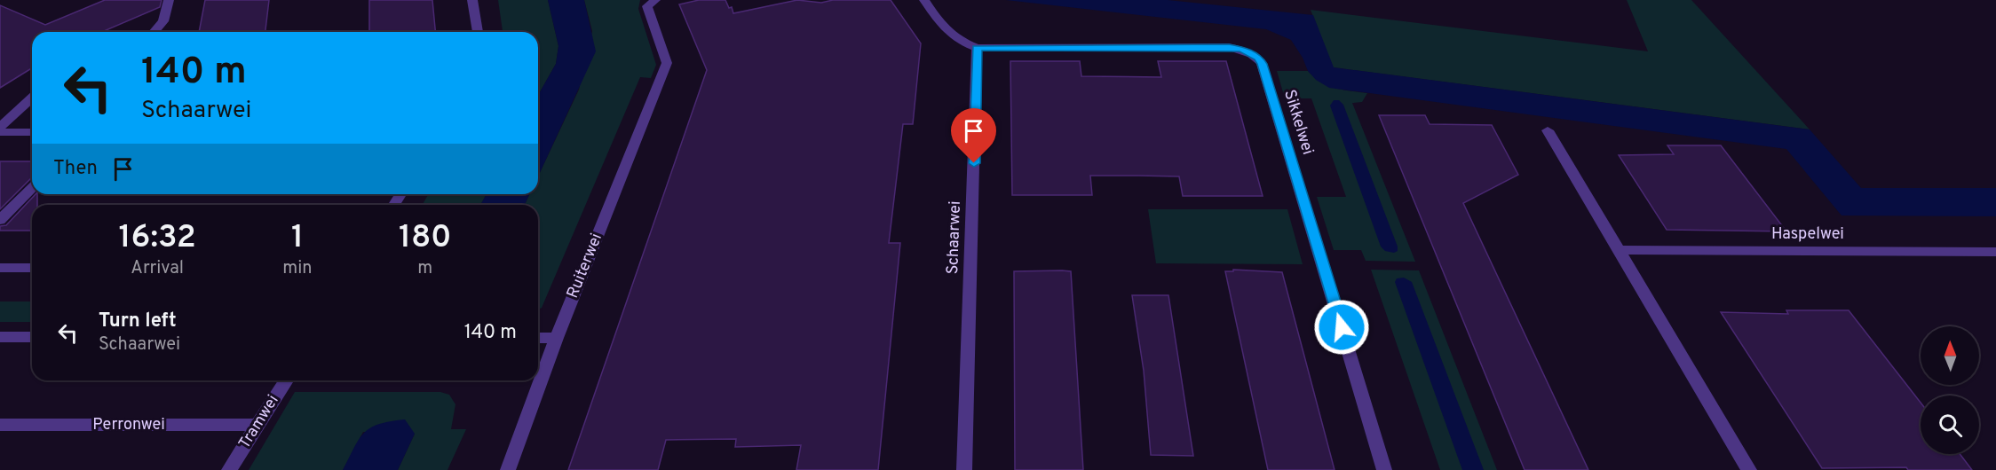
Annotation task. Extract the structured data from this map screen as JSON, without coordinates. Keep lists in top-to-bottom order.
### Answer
{
  "streets": {
    "street": [
      "Sikkelwei",
      "Haspelwei",
      "Schaarwei",
      "Ruiterwei",
      "Tramwei",
      "Perronwei"
    ]
  },
  "crossings": [
    ["Sikkelwei", "Schaarwei"],
    ["Tramwei", "Perronwei"]
  ],
  "north": "top",
  "page": {
    "turn": ["140 m", "Schaarwei"],
    "then": "Then",
    "eta": [
      "16:32",
      "Arrival",
      "1",
      "min",
      "180",
      "m"
    ],
    "list": [
      {
        "name": "Turn left",
        "note": "Schaarwei",
        "value": "140 m"
      }
    ]
  }
}
